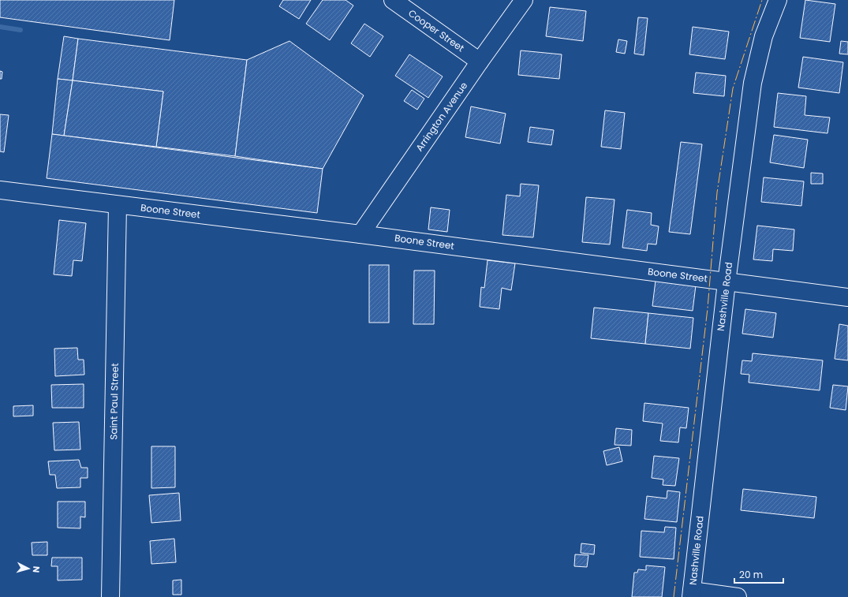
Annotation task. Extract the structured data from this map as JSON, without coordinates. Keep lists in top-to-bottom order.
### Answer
{
  "streets": {
    "street": [
      "Cooper Street",
      "Arrington Avenue",
      "Boone Street",
      "Nashville Road",
      "Saint Paul Street"
    ]
  },
  "crossings": [
    ["Cooper Street", "Arrington Avenue"],
    ["Arrington Avenue", "Boone Street"],
    ["Boone Street", "Nashville Road"],
    ["Boone Street", "Saint Paul Street"]
  ],
  "scale_bar": "20 m",
  "north": "right"
}
